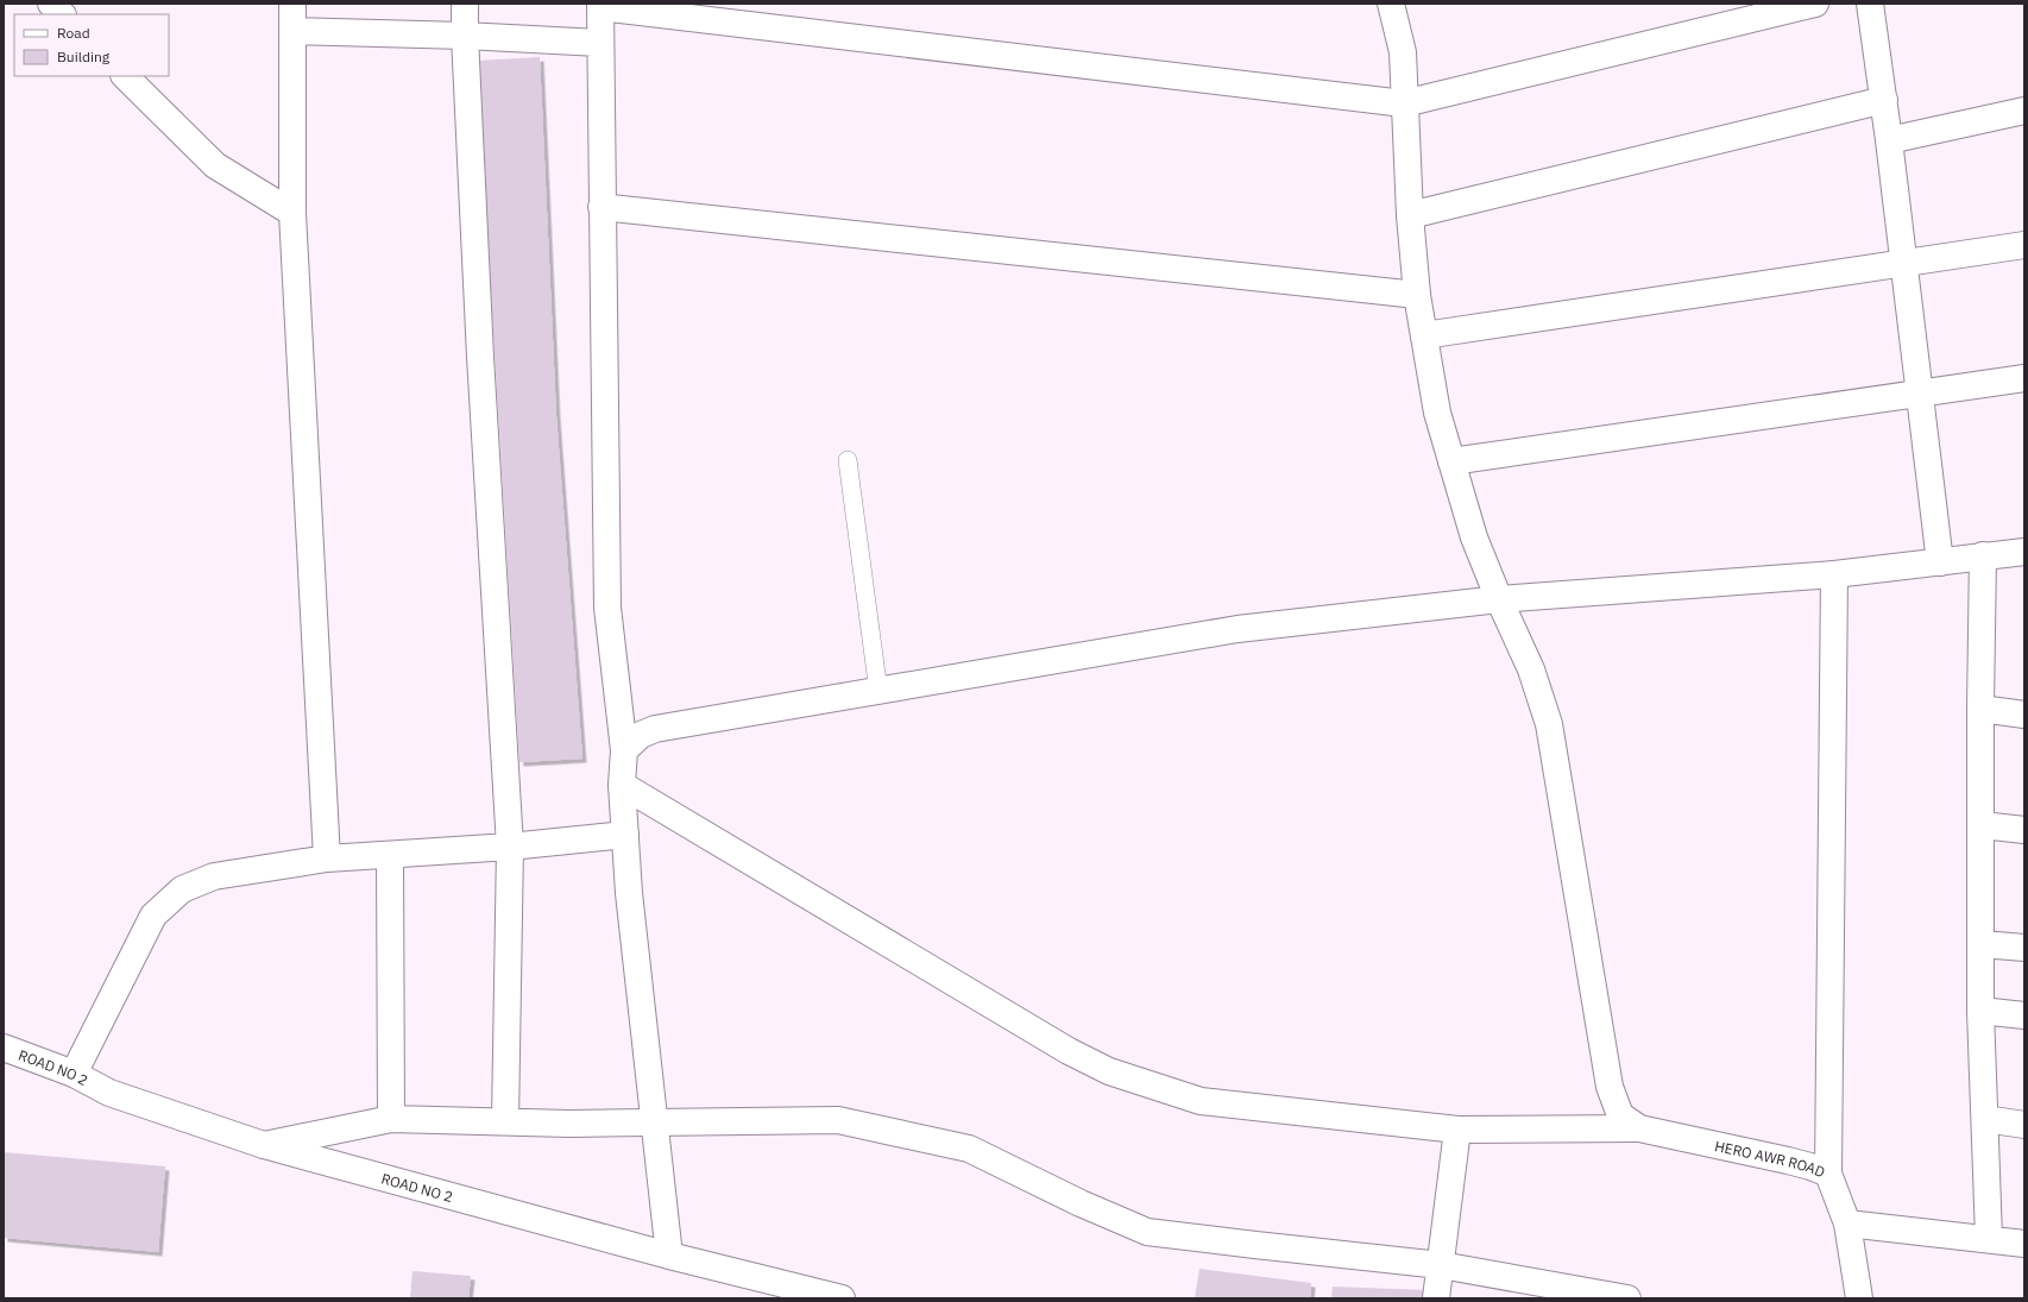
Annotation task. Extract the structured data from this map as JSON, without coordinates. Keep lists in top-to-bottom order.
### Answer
{
  "streets": {
    "street": ["ROAD NO 2", "HERO AWR ROAD"]
  },
  "legend": ["Road", "Building"]
}
